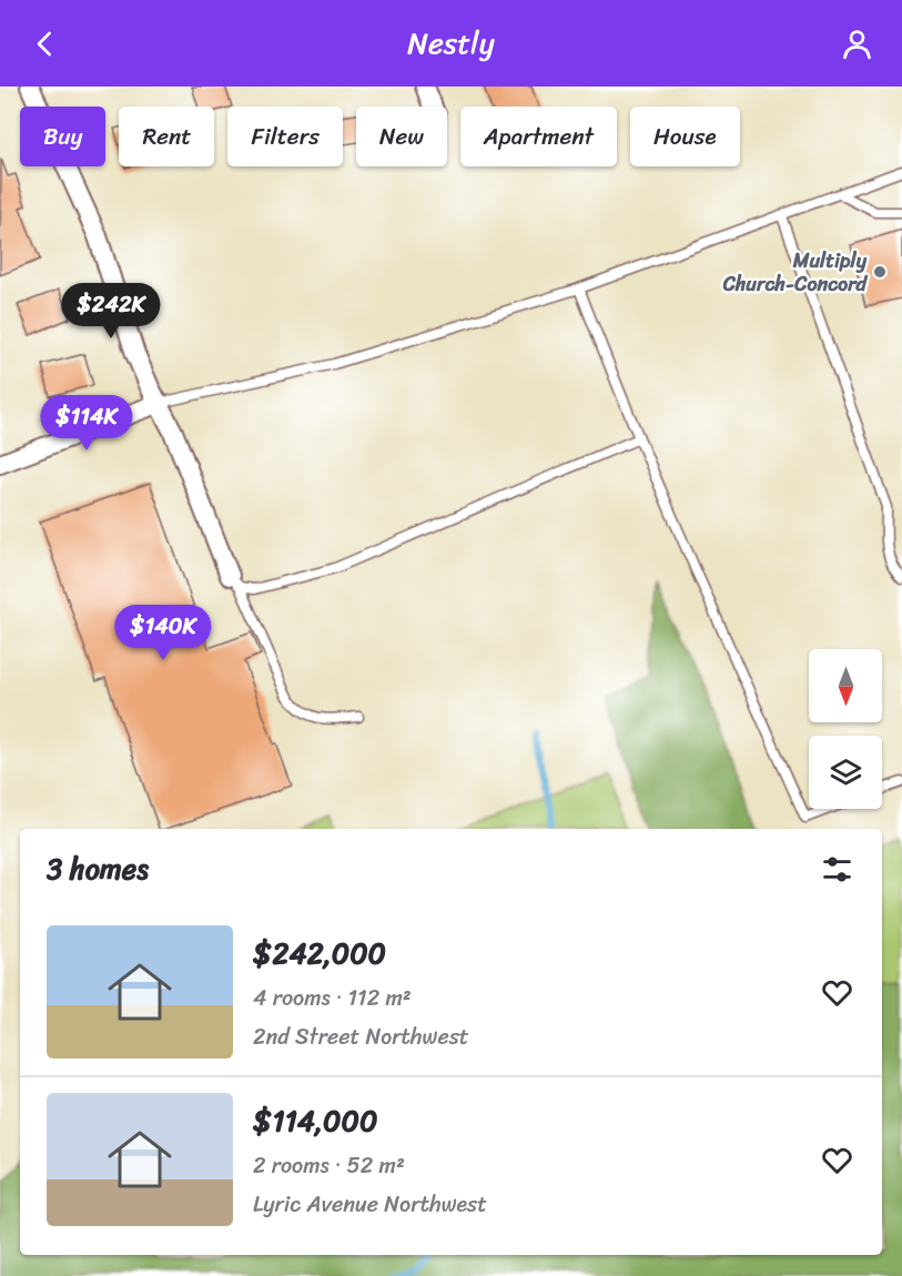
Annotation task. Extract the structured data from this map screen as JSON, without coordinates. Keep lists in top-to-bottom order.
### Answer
{
  "places": ["Multiply Church-Concord"],
  "north": "bottom",
  "page": {
    "header": "Nestly",
    "chip": [
      "Buy",
      "Rent",
      "Filters",
      "New",
      "Apartment",
      "House"
    ],
    "price": ["$242K", "$114K", "$140K"],
    "heading": "3 homes",
    "list": [
      {
        "name": "$242,000",
        "note": "4 rooms · 112 m² · 2nd Street Northwest"
      },
      {
        "name": "$114,000",
        "note": "2 rooms · 52 m² · Lyric Avenue Northwest"
      }
    ]
  }
}
